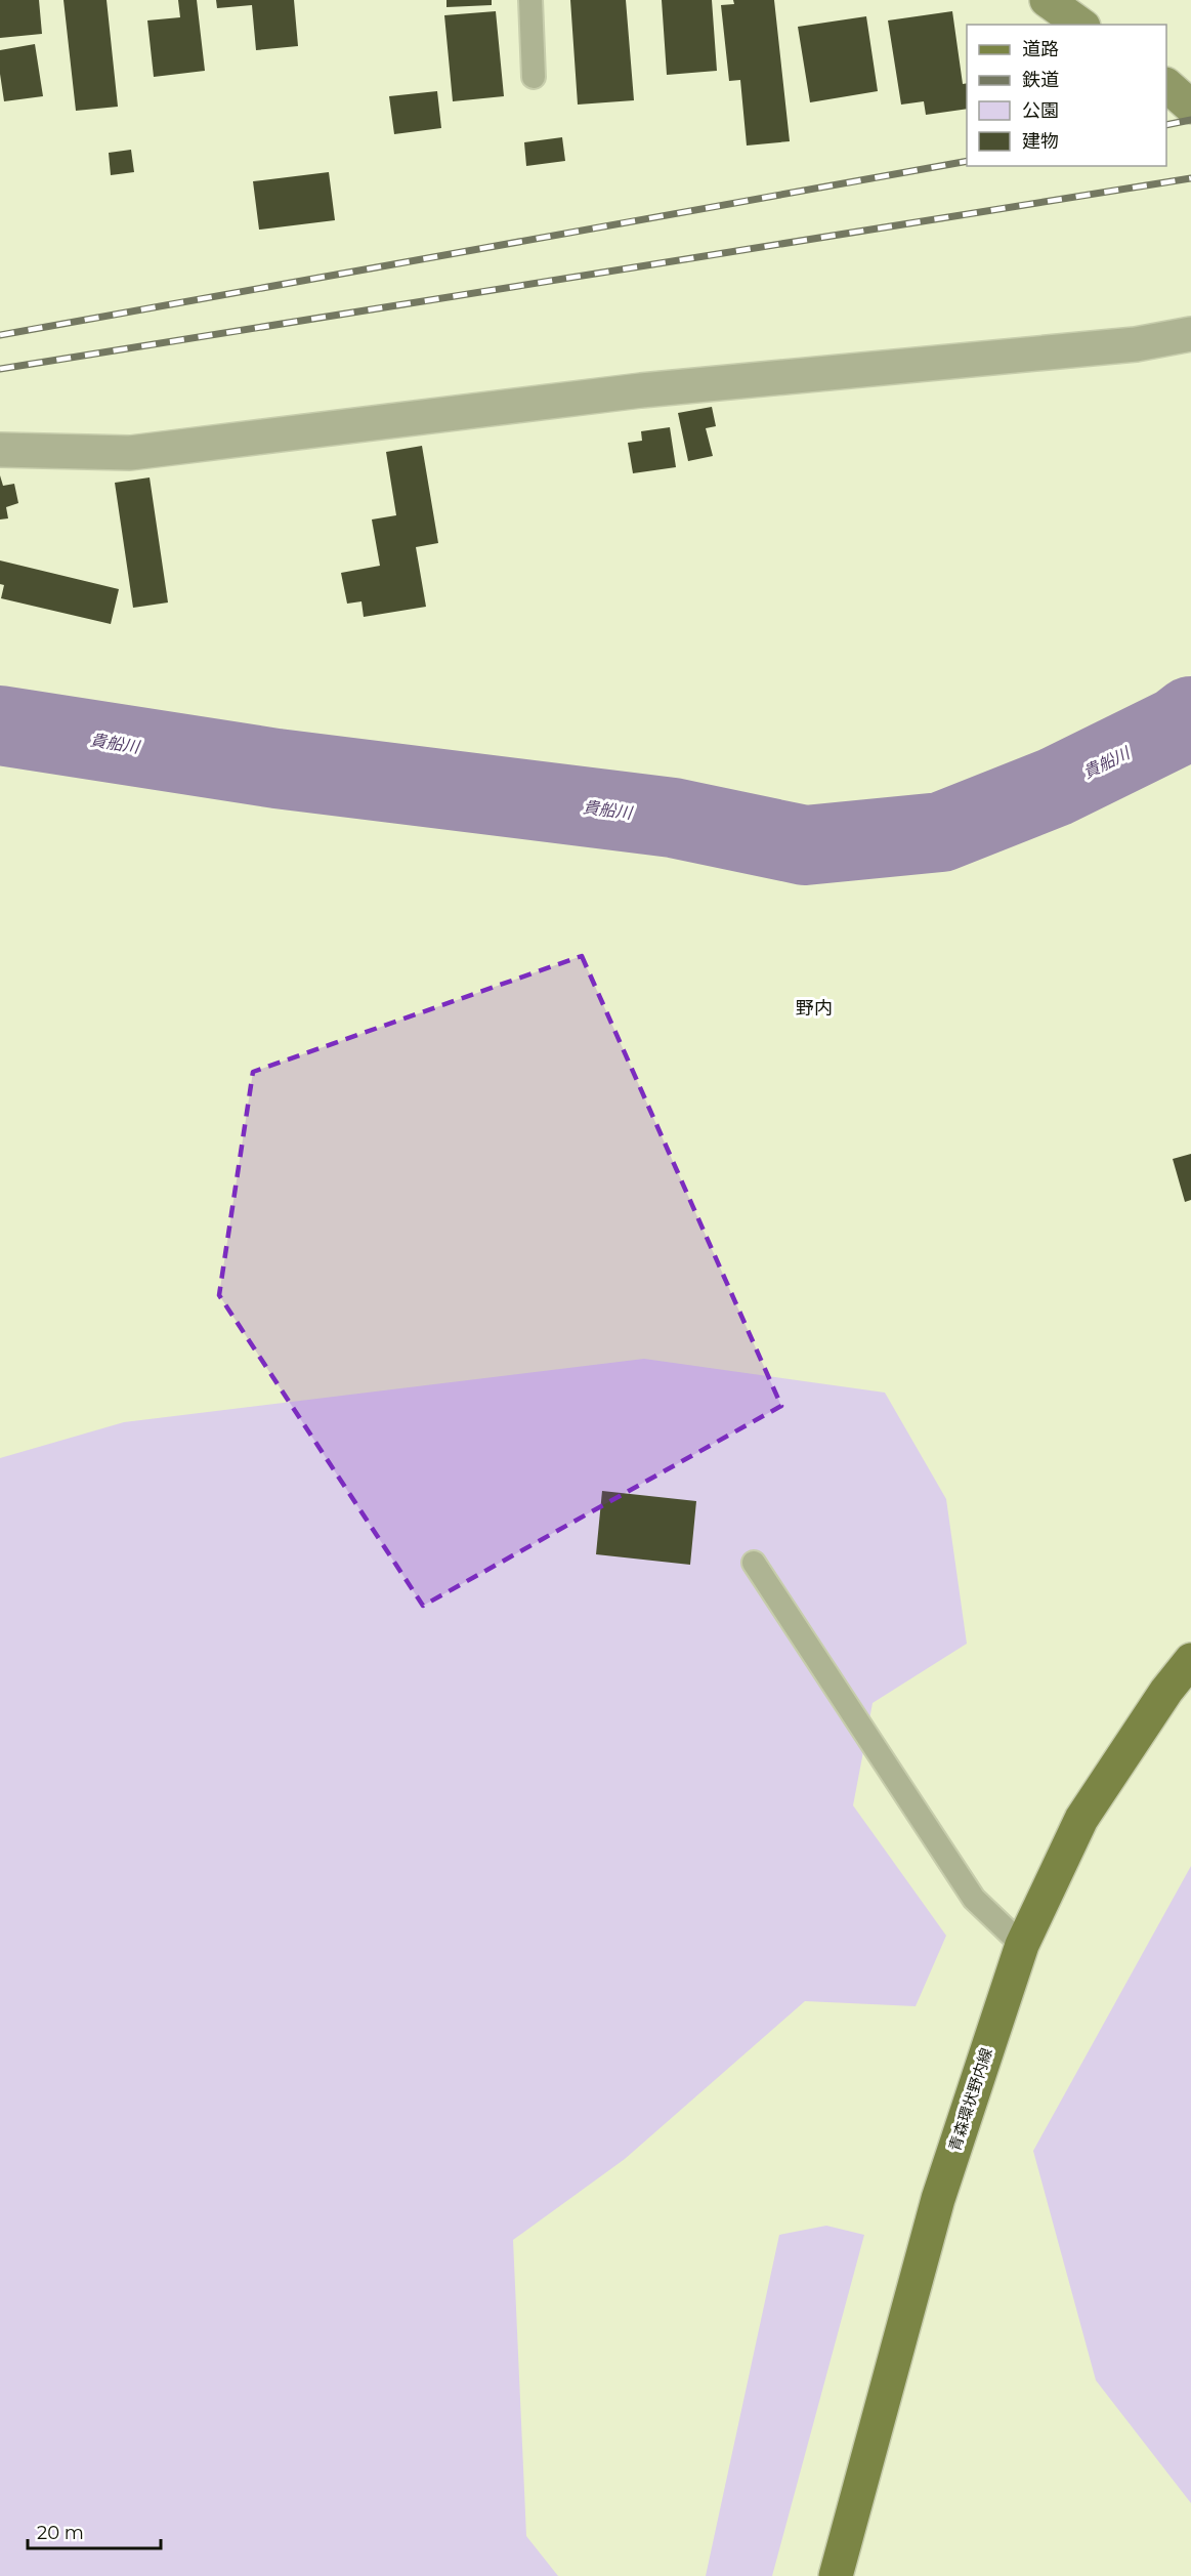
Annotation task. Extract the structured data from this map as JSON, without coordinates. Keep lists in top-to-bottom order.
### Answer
{
  "streets": {
    "main road": ["青森環状野内線"]
  },
  "districts": ["野内"],
  "water": ["貴船川"],
  "legend": [
    "道路",
    "鉄道",
    "公園",
    "建物"
  ],
  "scale_bar": "20 m"
}
